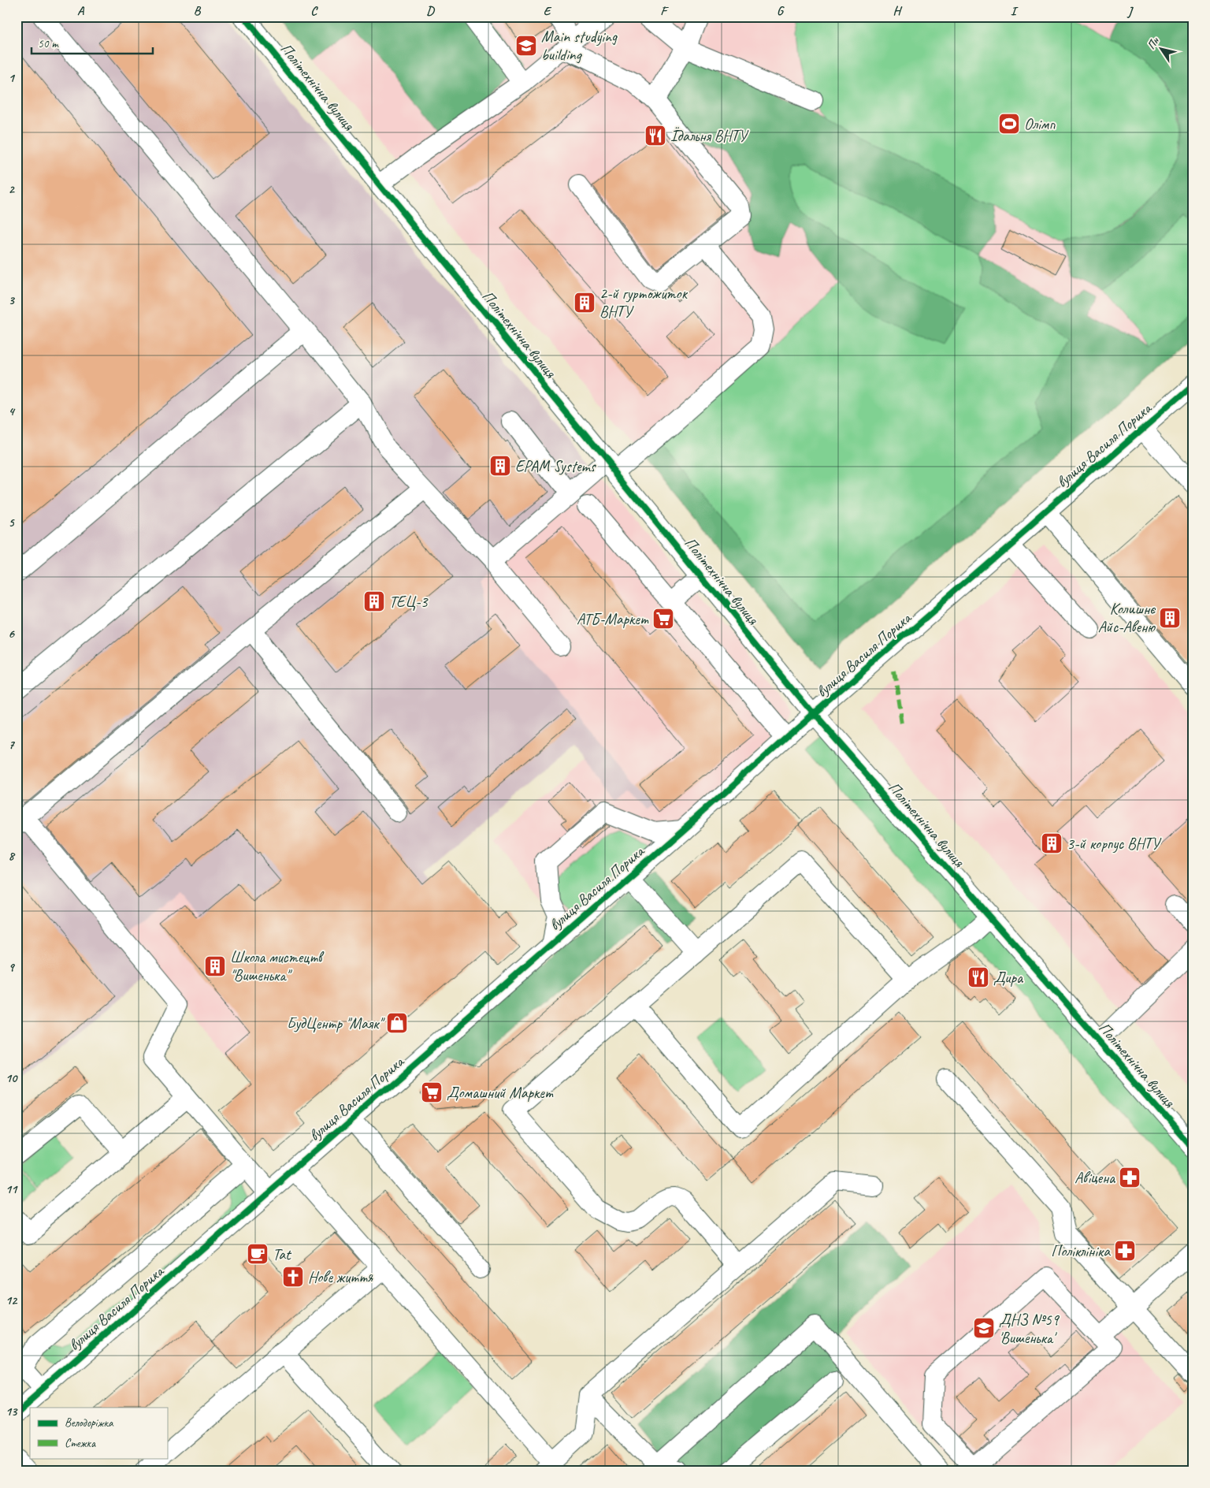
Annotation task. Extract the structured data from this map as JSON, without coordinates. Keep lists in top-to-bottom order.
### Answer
{
  "streets": {
    "street": ["Політехнічна вулиця", "вулиця Василя Порика"]
  },
  "crossings": [
    ["Політехнічна вулиця", "вулиця Василя Порика"]
  ],
  "places": {
    "school or university": ["Main studying building", "ДНЗ №59 'Вишенька'"],
    "sports": ["Олімп"],
    "restaurant": ["Їдальня ВНТУ", "Дира"],
    "building": [
      "2-й гуртожиток ВНТУ",
      "EPAM Systems",
      "ТЕЦ-3",
      "Колишнє Айс-Авеню",
      "3-й корпус ВНТУ",
      "Школа мистецтв \"Вишенька\""
    ],
    "supermarket": ["АТБ-Маркет", "Домашний Маркет"],
    "shop": ["БудЦентр \"Маяк\""],
    "pharmacy": ["Авіцена", "Поліклініка"],
    "cafe": ["Tat"],
    "church": ["Нове життя"]
  },
  "legend": ["Велодоріжка", "Стежка"],
  "scale_bar": "50 m",
  "north": "top left",
  "grid": {
    "columns": [
      "A",
      "B",
      "C",
      "D",
      "E",
      "F",
      "G",
      "H",
      "I",
      "J"
    ],
    "rows": [
      "1",
      "2",
      "3",
      "4",
      "5",
      "6",
      "7",
      "8",
      "9",
      "10",
      "11",
      "12",
      "13"
    ]
  }
}
